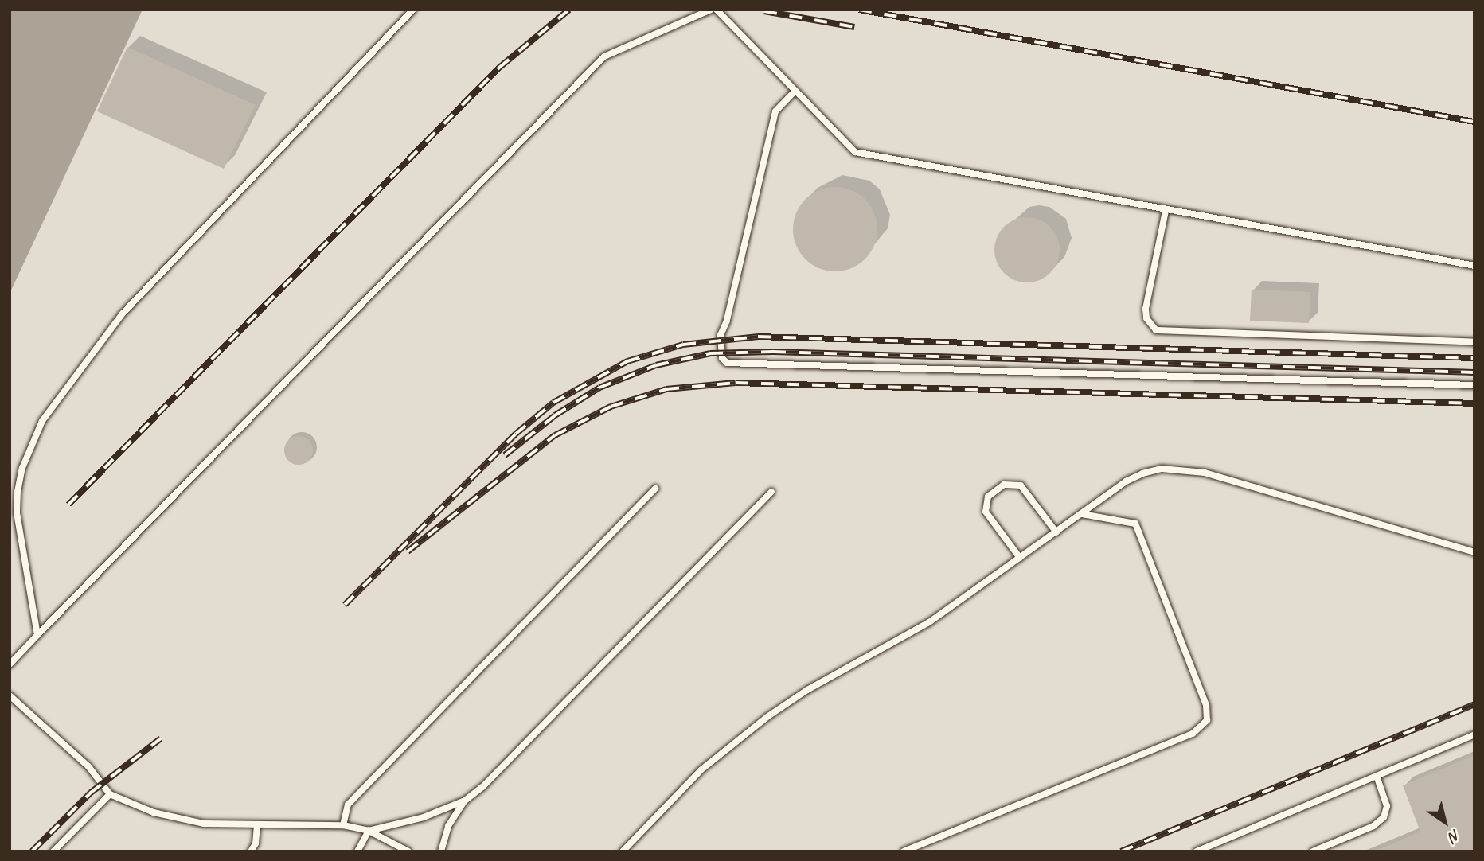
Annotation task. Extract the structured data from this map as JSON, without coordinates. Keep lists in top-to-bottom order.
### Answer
{
  "north": "bottom right"
}
